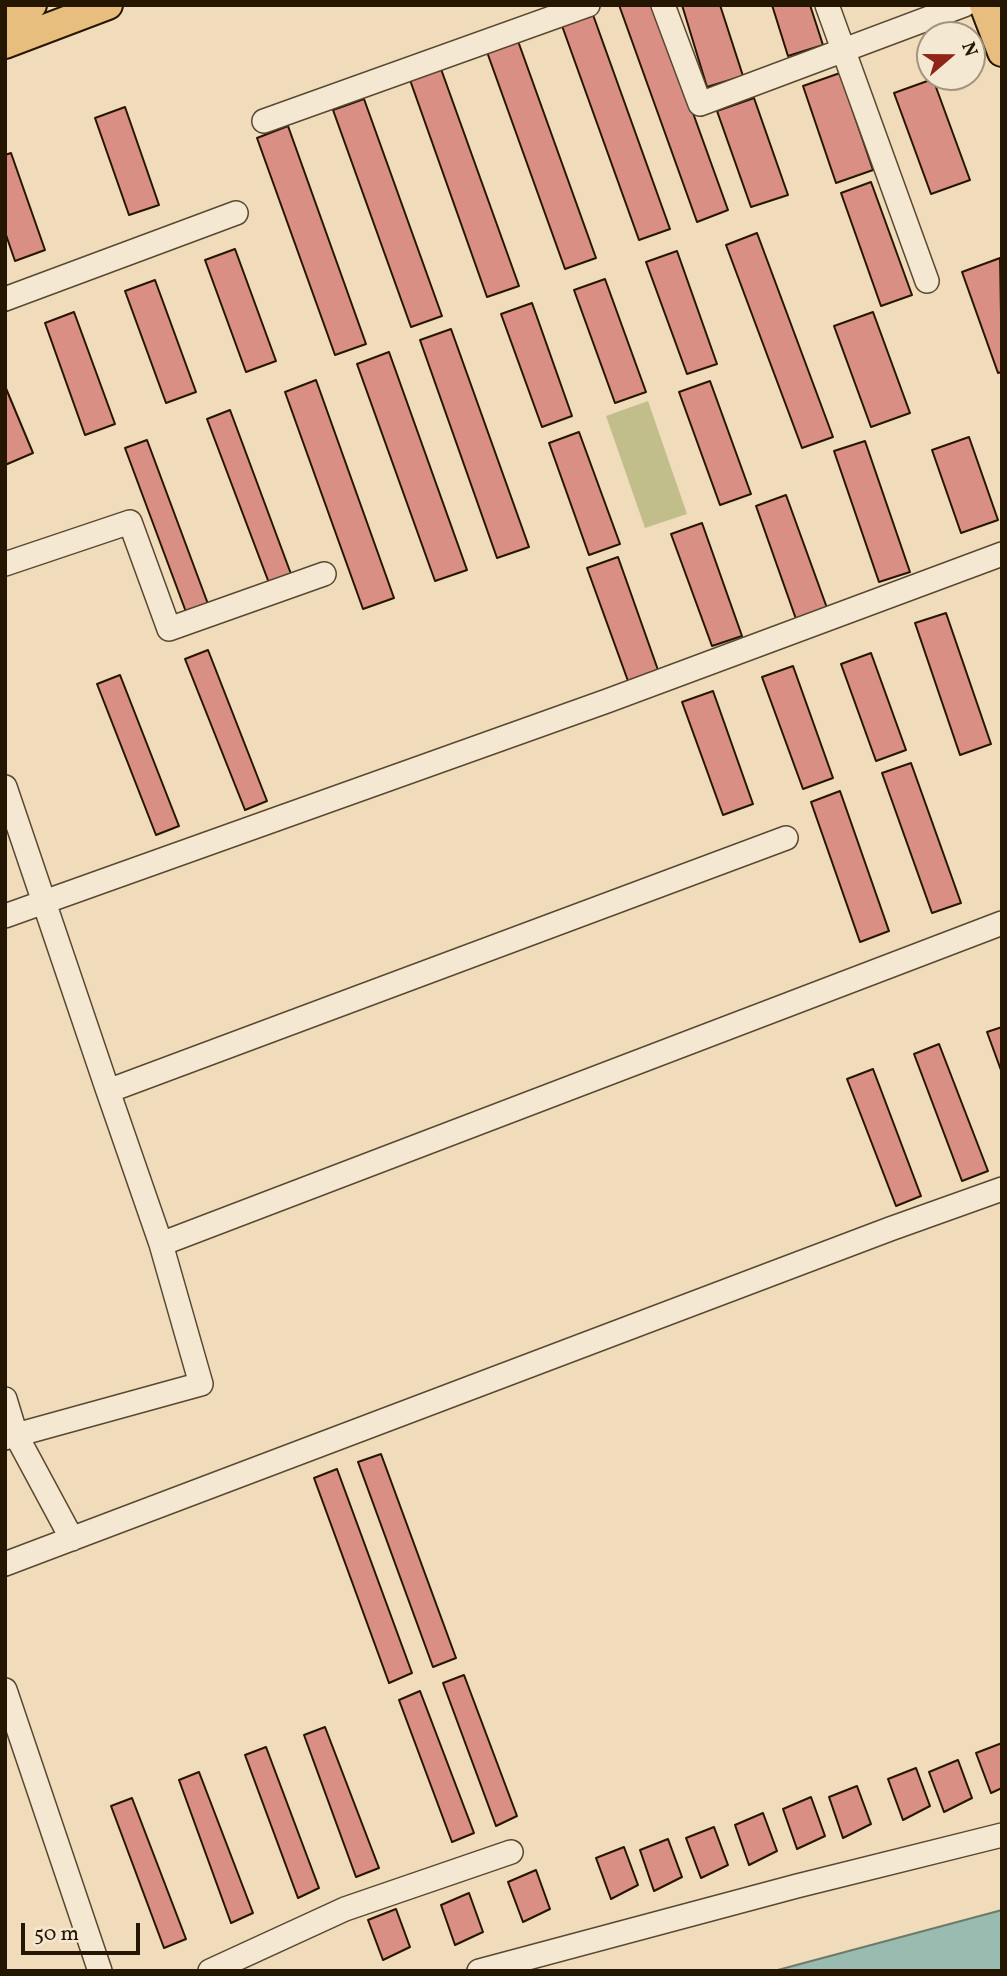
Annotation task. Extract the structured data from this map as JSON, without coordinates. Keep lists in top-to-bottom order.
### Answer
{
  "scale_bar": "50 m",
  "north": "right"
}
